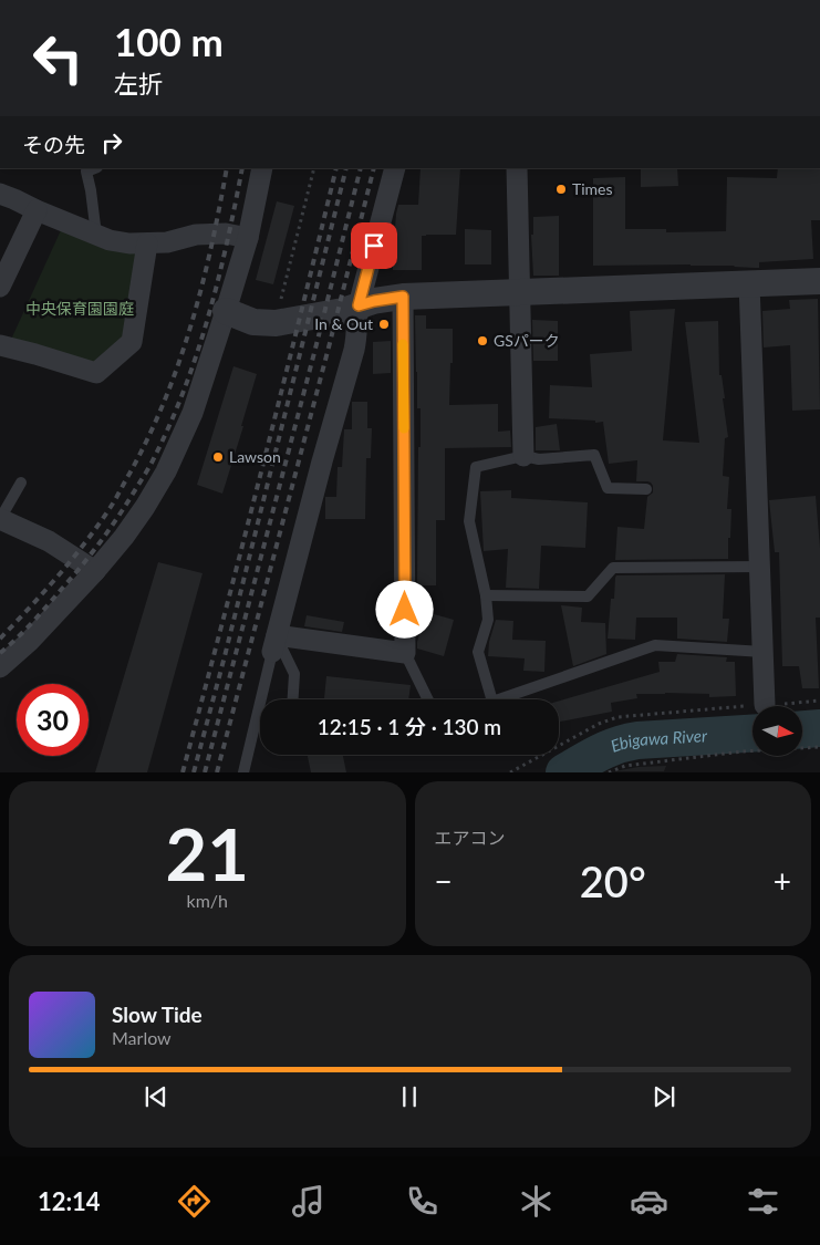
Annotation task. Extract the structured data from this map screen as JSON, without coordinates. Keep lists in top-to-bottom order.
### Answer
{
  "water": ["Ebigawa River"],
  "parks": ["中央保育園園庭"],
  "places": [
    "Times",
    "In & Out",
    "GSパーク",
    "Lawson"
  ],
  "north": "right",
  "page": {
    "turn": ["100 m", "左折"],
    "then": "その先",
    "limit": "30",
    "trip": "12:15 · 1 分 · 130 m",
    "tile": [
      ["21", "km/h"],
      "エアコン"
    ],
    "heat": ["−", "20°", "+"],
    "song": ["Slow Tide", "Marlow"],
    "tabs": "12:14"
  }
}
